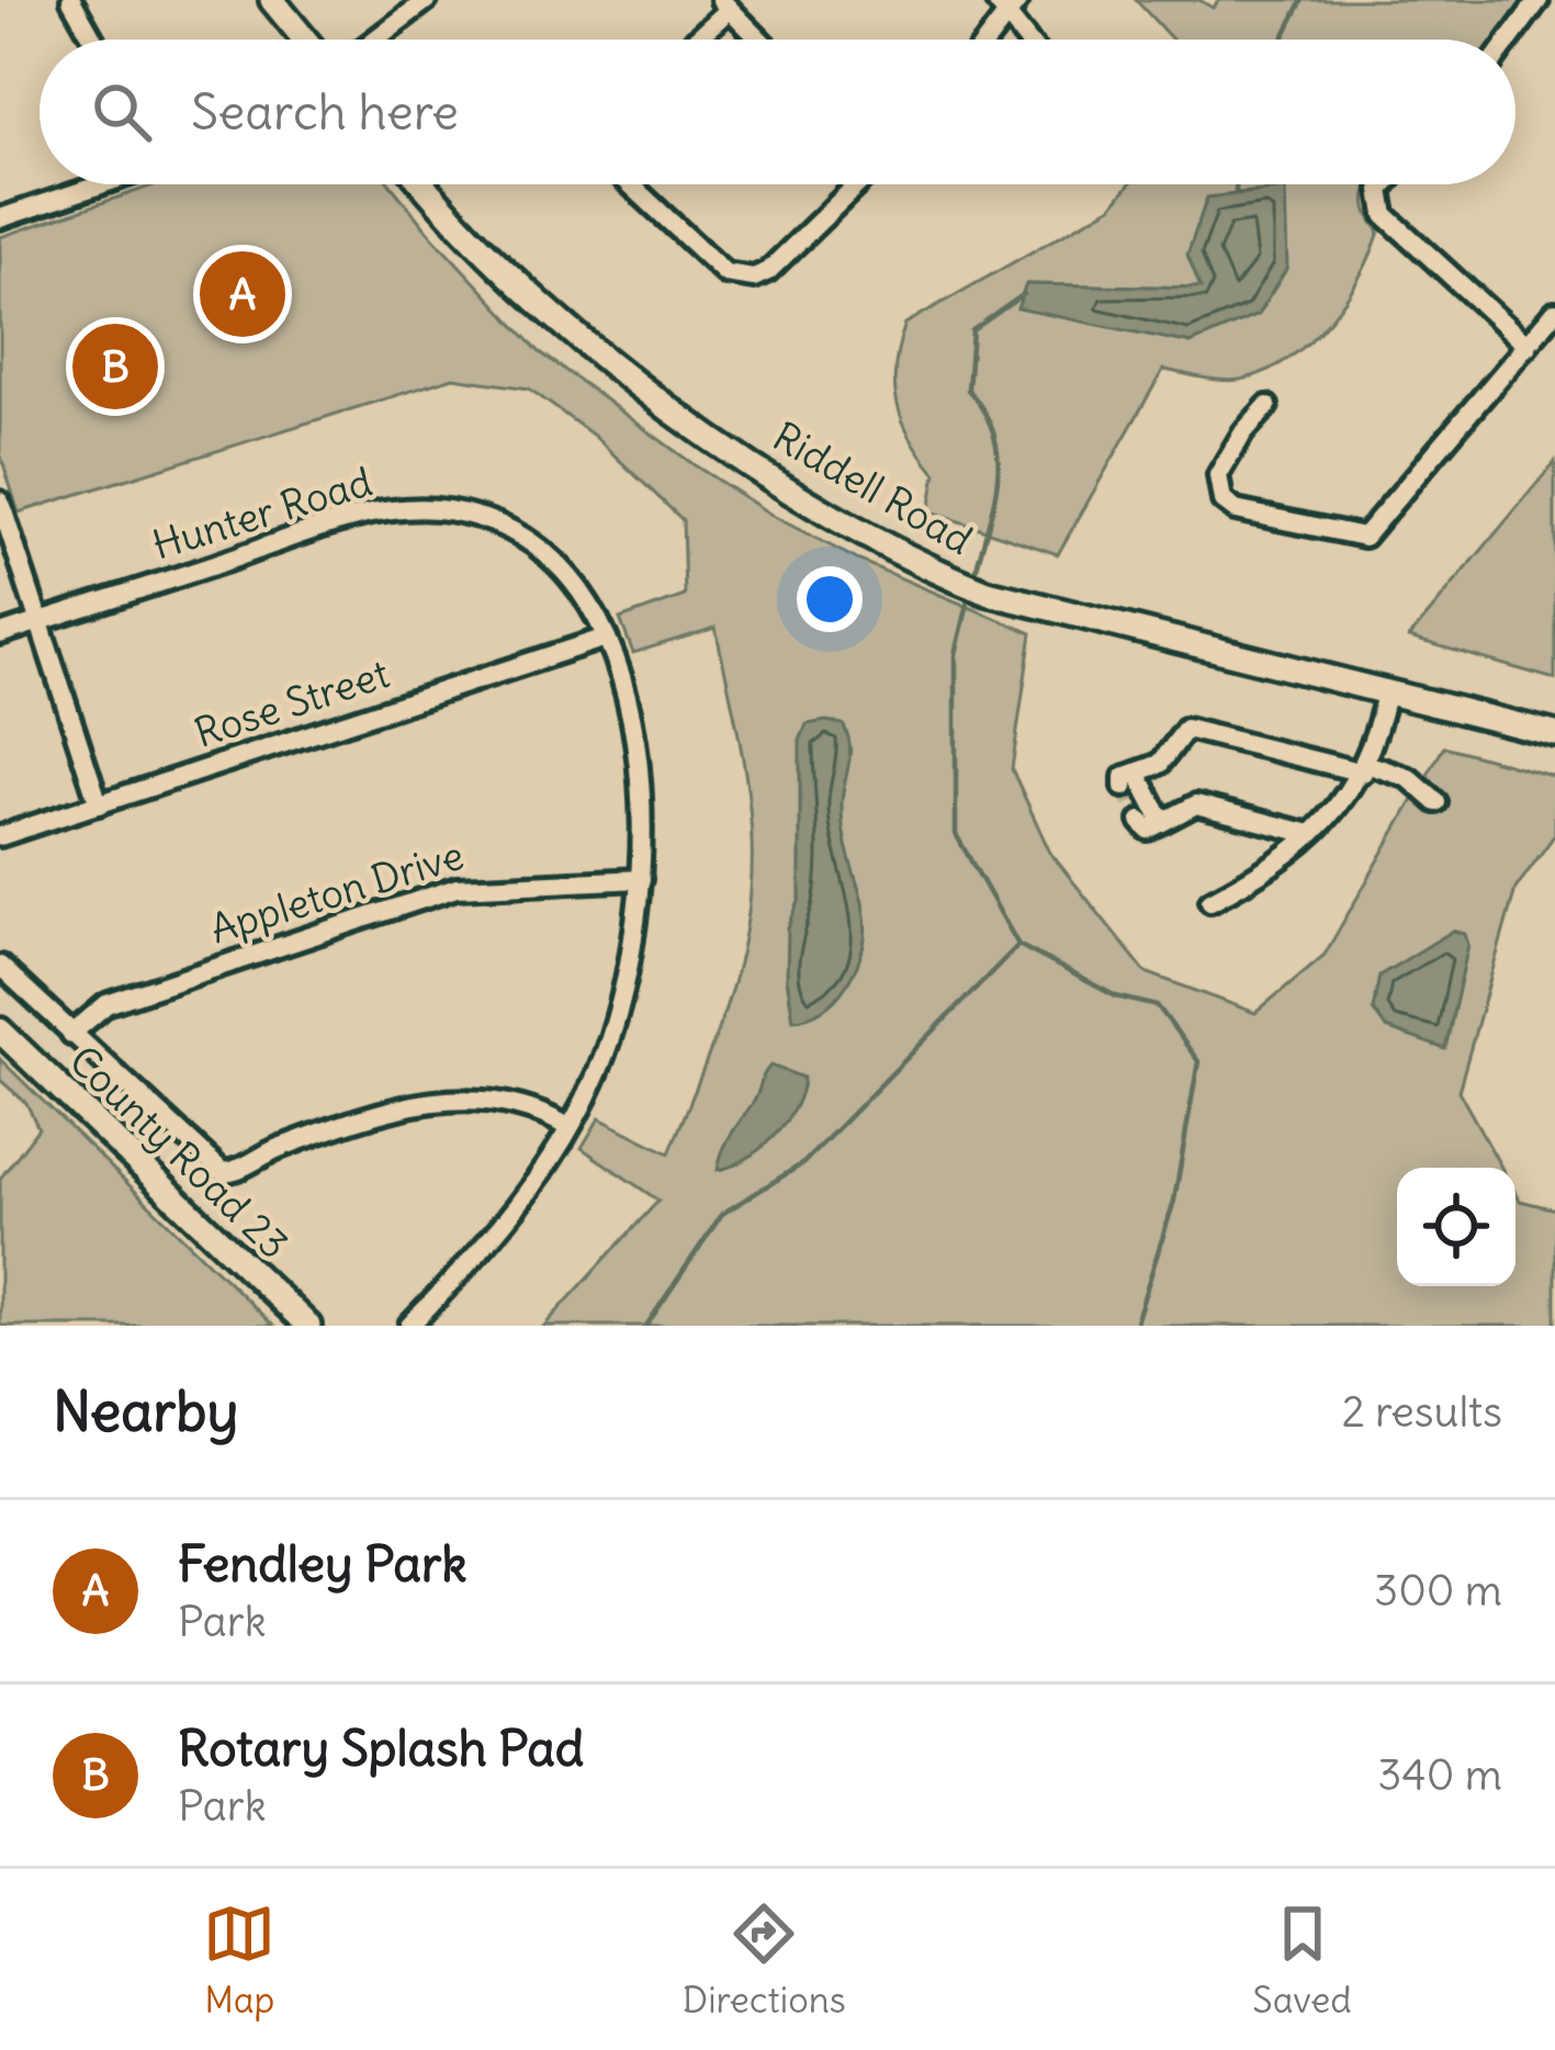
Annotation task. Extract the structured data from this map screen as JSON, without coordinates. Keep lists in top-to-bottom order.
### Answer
{
  "streets": {
    "main road": ["Riddell Road", "County Road 23"],
    "street": ["Hunter Road", "Rose Street", "Appleton Drive"]
  },
  "crossings": [
    ["Hunter Road", "Rose Street"],
    ["Hunter Road", "Appleton Drive"]
  ],
  "page": {
    "search": "Search here",
    "pins": ["A", "B"],
    "heading": ["Nearby", "2 results"],
    "list": [
      {
        "mark": "A",
        "name": "Fendley Park",
        "note": "Park",
        "value": "300 m"
      },
      {
        "mark": "B",
        "name": "Rotary Splash Pad",
        "note": "Park",
        "value": "340 m"
      }
    ],
    "nav": ["Map", "Directions", "Saved"]
  }
}
